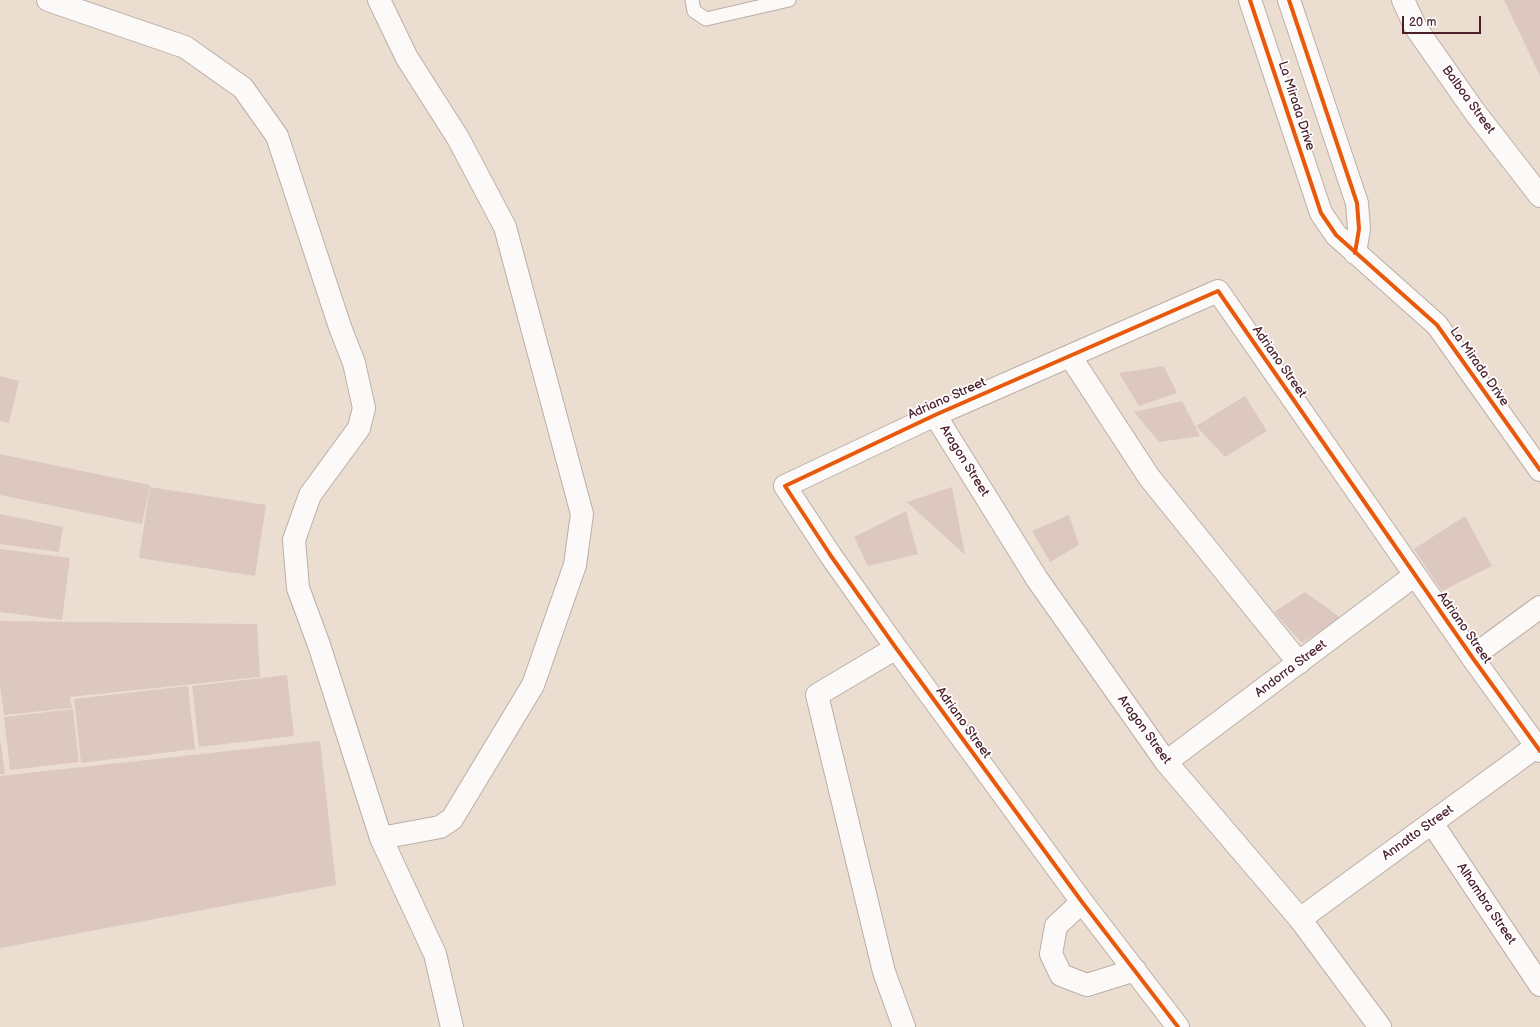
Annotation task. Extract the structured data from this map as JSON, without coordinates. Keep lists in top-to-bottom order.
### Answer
{
  "streets": {
    "street": [
      "Balboa Street",
      "La Mirada Drive",
      "Adriano Street",
      "Aragon Street",
      "Andorra Street",
      "Annatto Street",
      "Alhambra Street"
    ]
  },
  "crossings": [
    ["Adriano Street", "Aragon Street"],
    ["Adriano Street", "Andorra Street"],
    ["Adriano Street", "Annatto Street"],
    ["Aragon Street", "Andorra Street"],
    ["Aragon Street", "Annatto Street"],
    ["Annatto Street", "Alhambra Street"]
  ],
  "scale_bar": "20 m"
}
